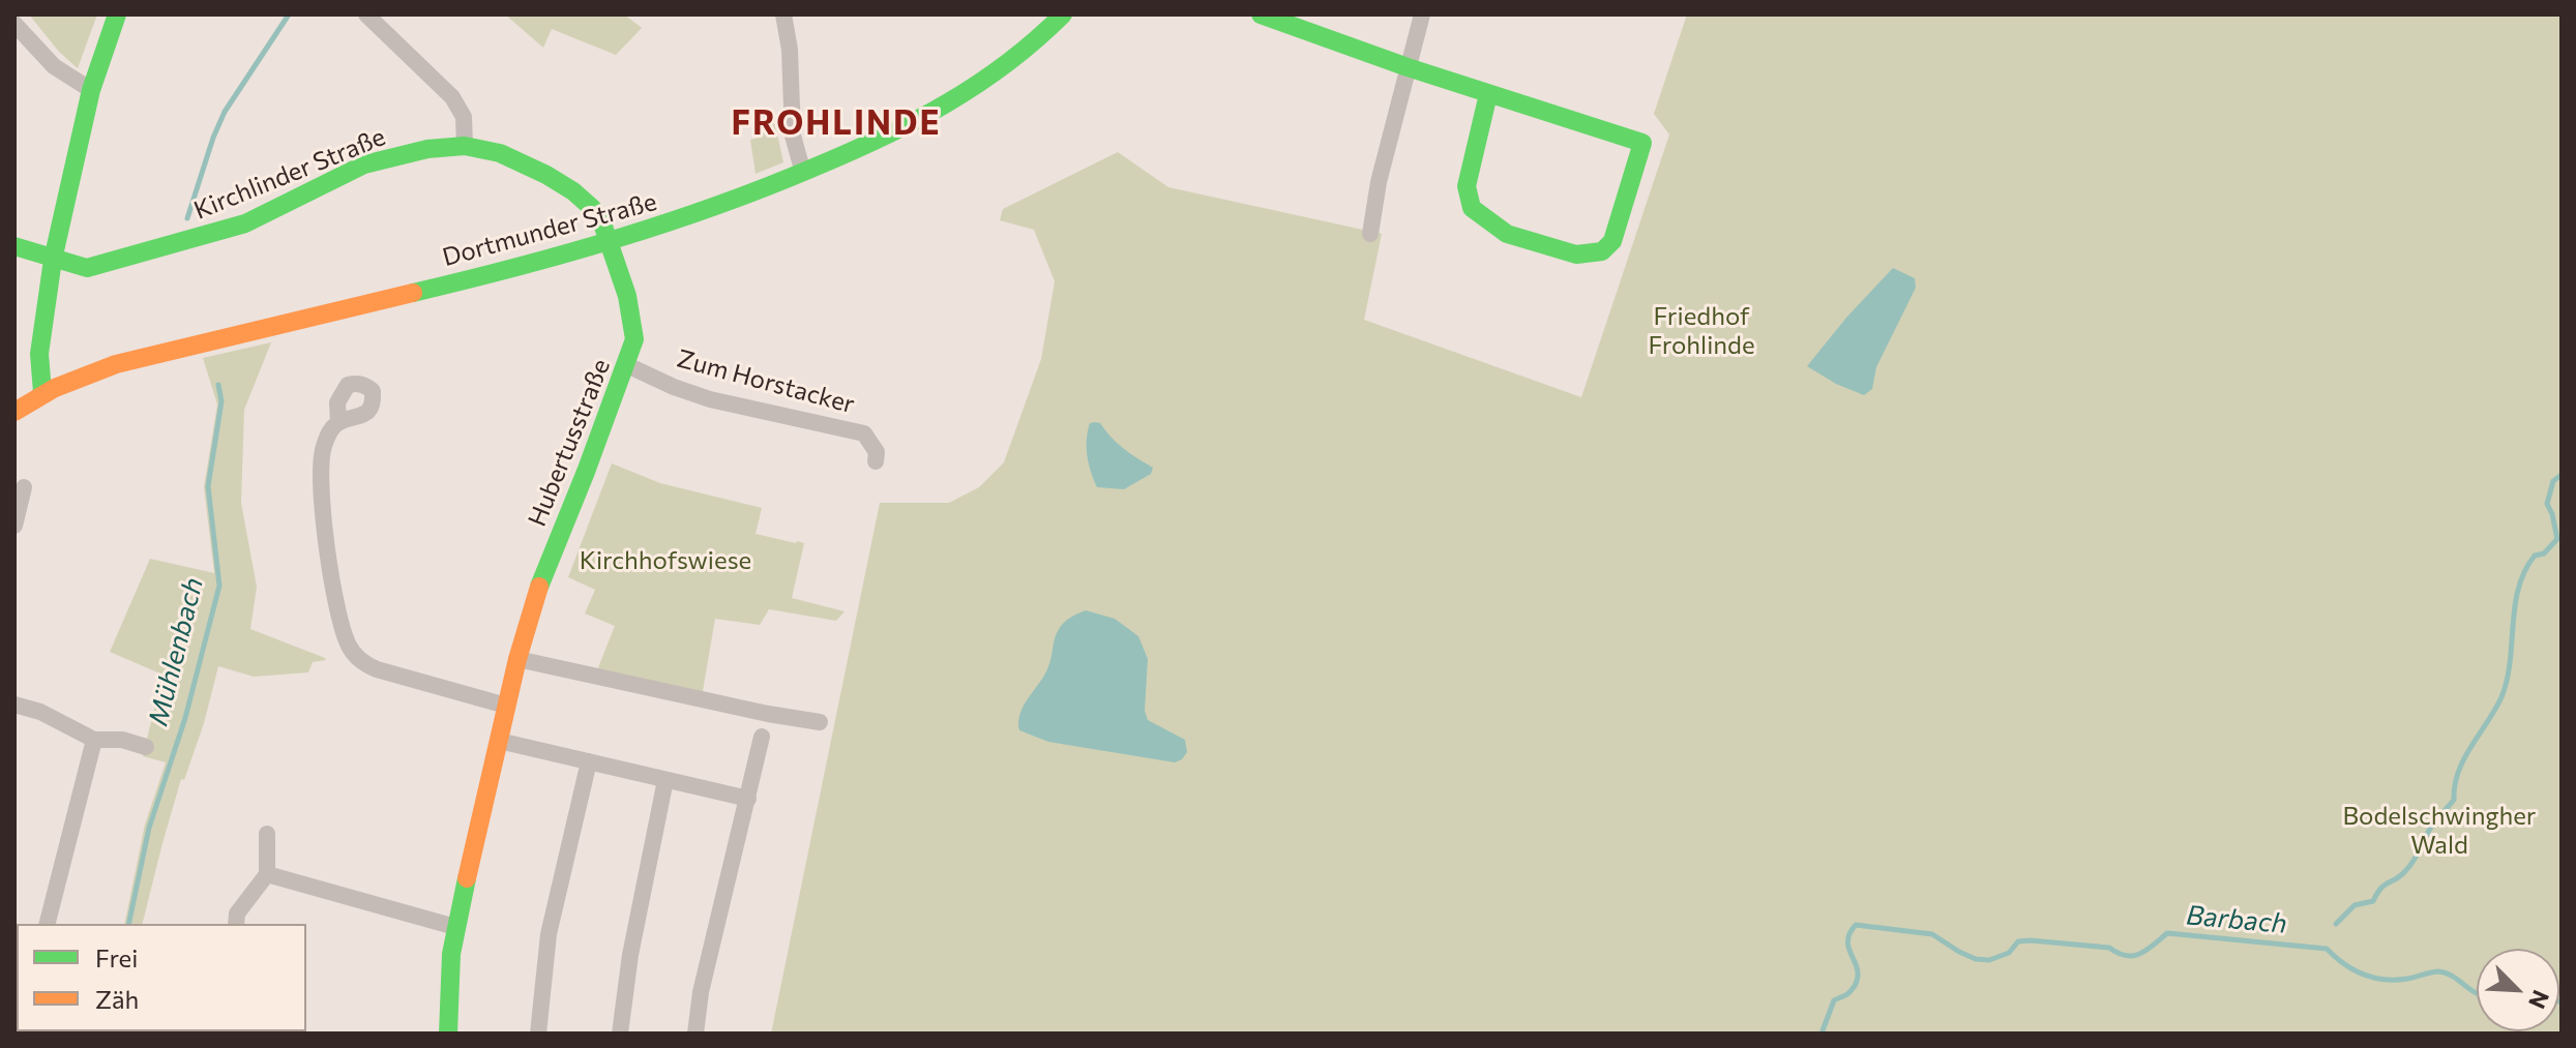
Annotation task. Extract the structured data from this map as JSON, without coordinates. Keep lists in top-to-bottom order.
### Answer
{
  "streets": {
    "street": [
      "Kirchlinder Straße",
      "Dortmunder Straße",
      "Zum Horstacker",
      "Hubertusstraße"
    ]
  },
  "crossings": [
    ["Kirchlinder Straße", "Dortmunder Straße"],
    ["Kirchlinder Straße", "Hubertusstraße"],
    ["Dortmunder Straße", "Hubertusstraße"],
    ["Zum Horstacker", "Hubertusstraße"]
  ],
  "districts": ["FROHLINDE"],
  "water": ["Mühlenbach", "Barbach"],
  "parks": ["Friedhof Frohlinde", "Kirchhofswiese", "Bodelschwingher Wald"],
  "legend": ["Frei", "Zäh"],
  "north": "bottom right"
}
